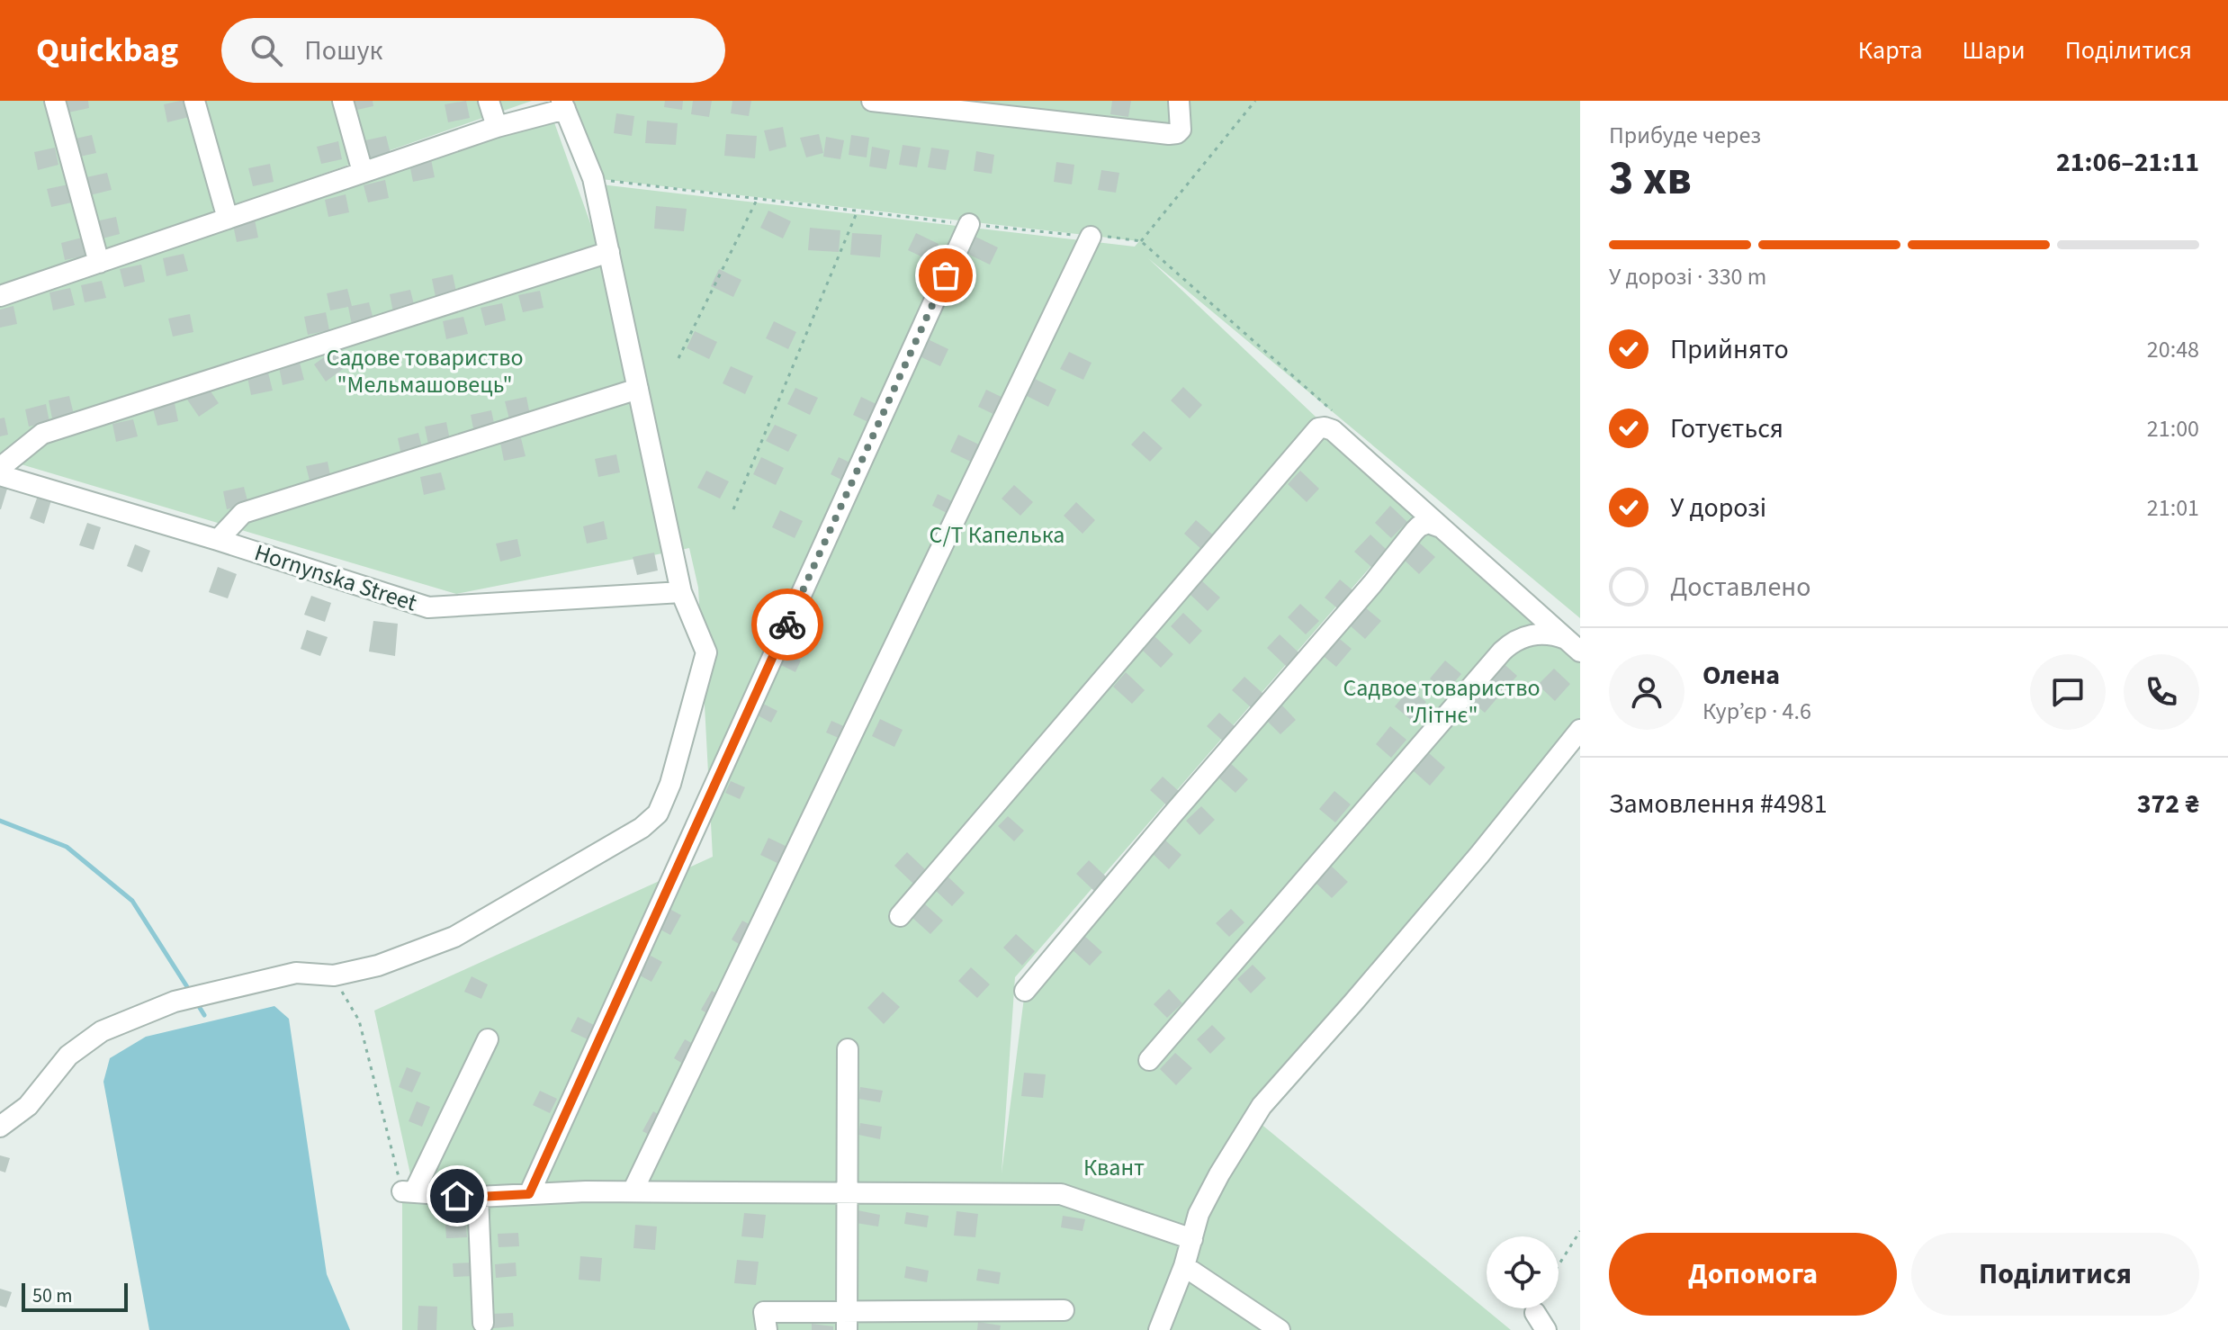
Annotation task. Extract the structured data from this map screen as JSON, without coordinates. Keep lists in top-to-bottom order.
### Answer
{
  "streets": {
    "street": ["Hornynska Street"]
  },
  "parks": [
    "Садове товариство \"Мельмашовець\"",
    "С/Т Капелька",
    "Садвое товариство \"Літнє\"",
    "Квант"
  ],
  "scale_bar": "50 m",
  "page": {
    "header": "Quickbag",
    "search": "Пошук",
    "nav": ["Карта", "Шари", "Поділитися"],
    "heading": ["3 хв", "Прибуде через", "21:06–21:11"],
    "panel": [
      "Олена",
      "Кур’єр · 4.6",
      "Замовлення #4981",
      "372 ₴"
    ],
    "bar": "У дорозі · 330 m",
    "list": [
      ["Прийнято", "20:48"],
      ["Готується", "21:00"],
      ["У дорозі", "21:01"],
      "Доставлено"
    ],
    "buttons": ["Допомога", "Поділитися"],
    "scale": "50 m"
  }
}
